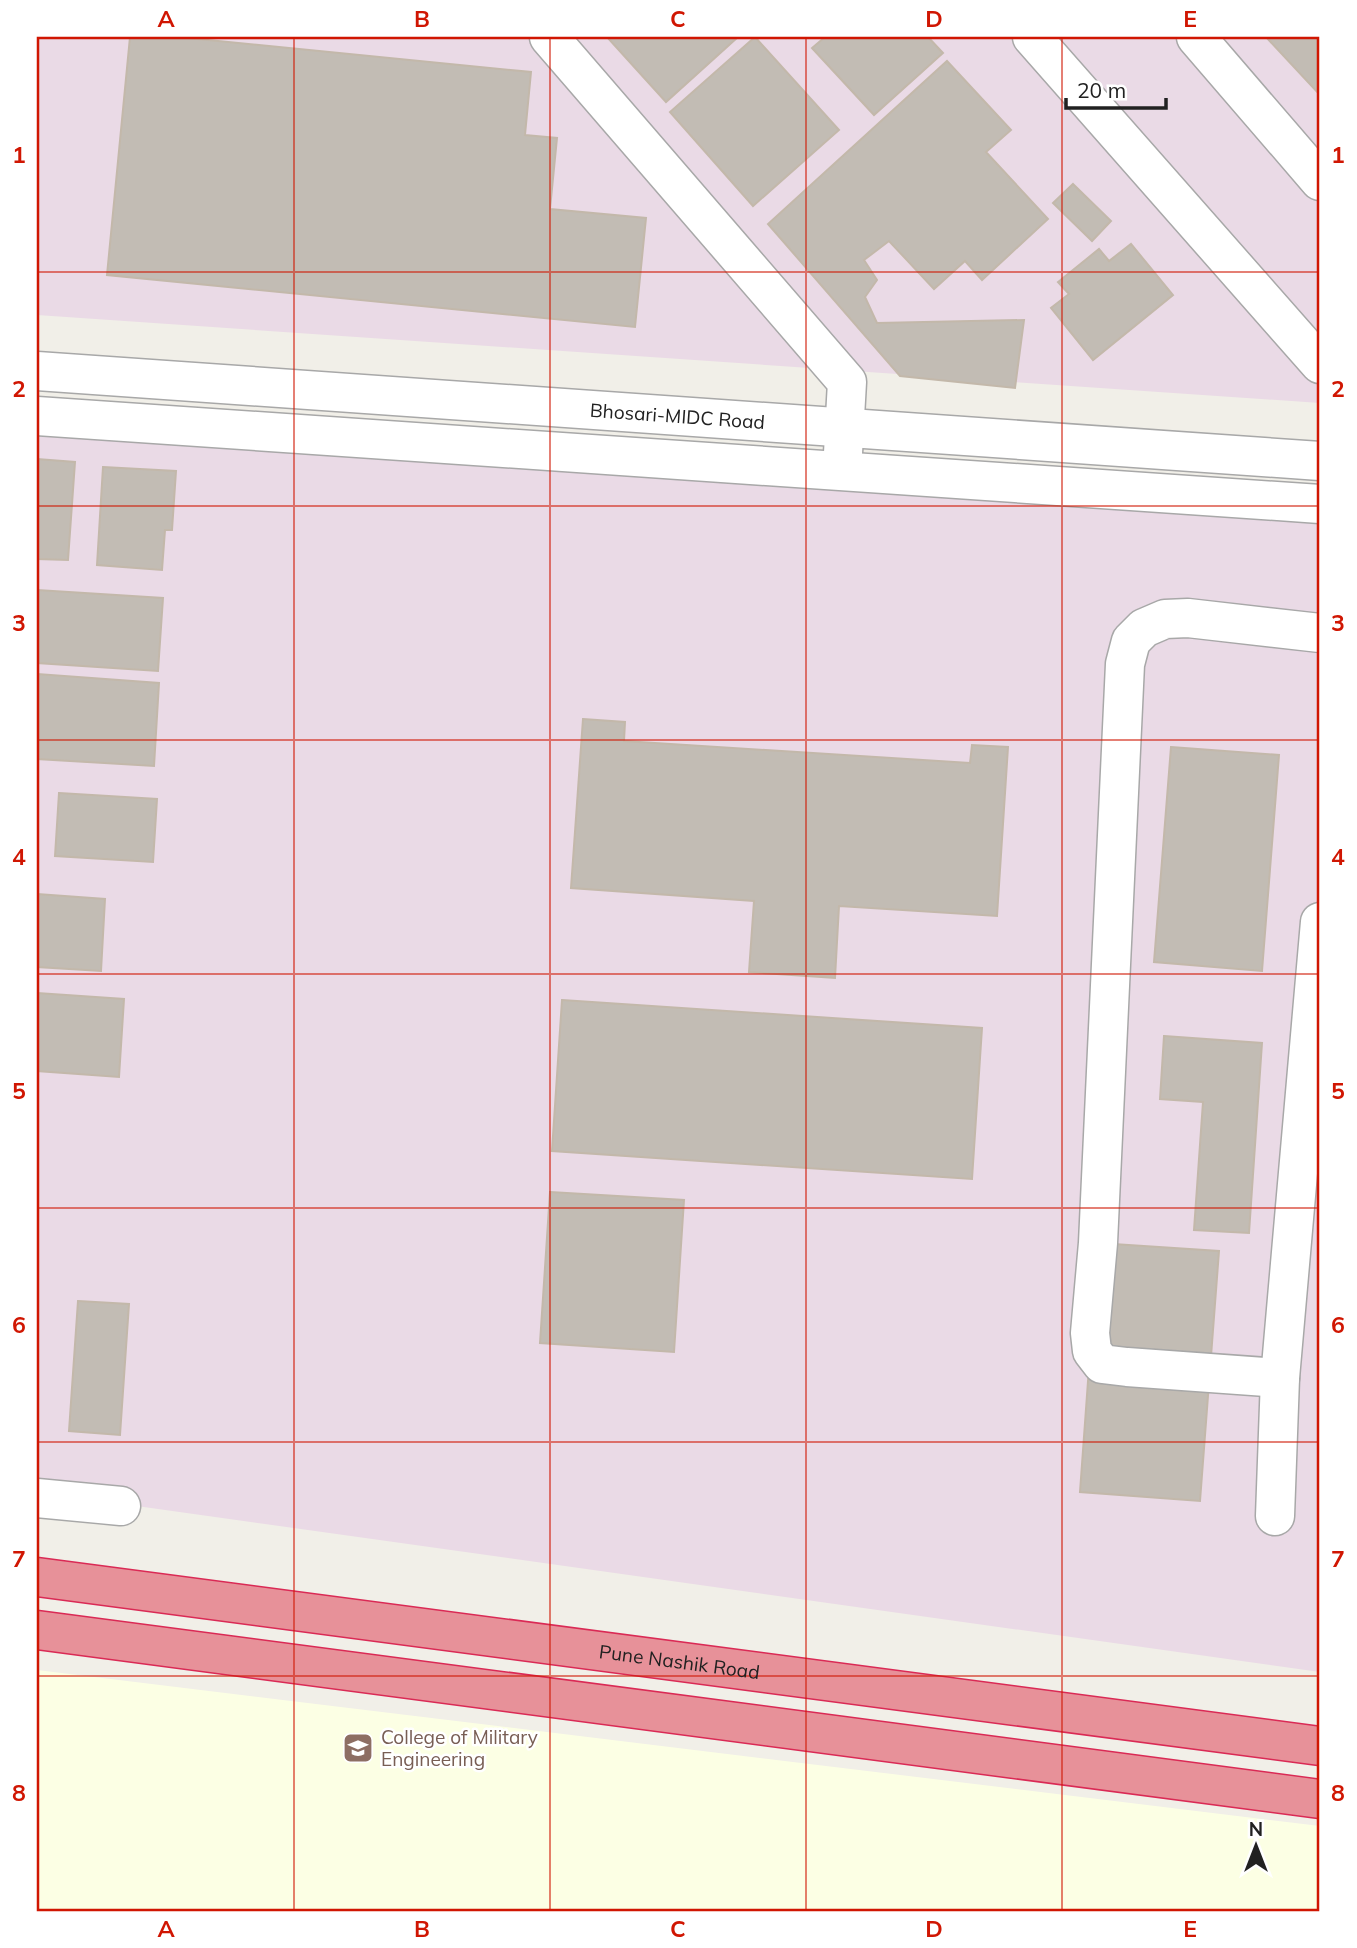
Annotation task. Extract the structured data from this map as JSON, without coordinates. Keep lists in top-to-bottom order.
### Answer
{
  "streets": {
    "highway": ["Pune Nashik Road"],
    "street": ["Bhosari-MIDC Road"]
  },
  "places": {
    "school or university": ["College of Military Engineering"]
  },
  "scale_bar": "20 m",
  "north": "top",
  "grid": {
    "columns": [
      "A",
      "B",
      "C",
      "D",
      "E"
    ],
    "rows": [
      "1",
      "2",
      "3",
      "4",
      "5",
      "6",
      "7",
      "8"
    ]
  }
}
